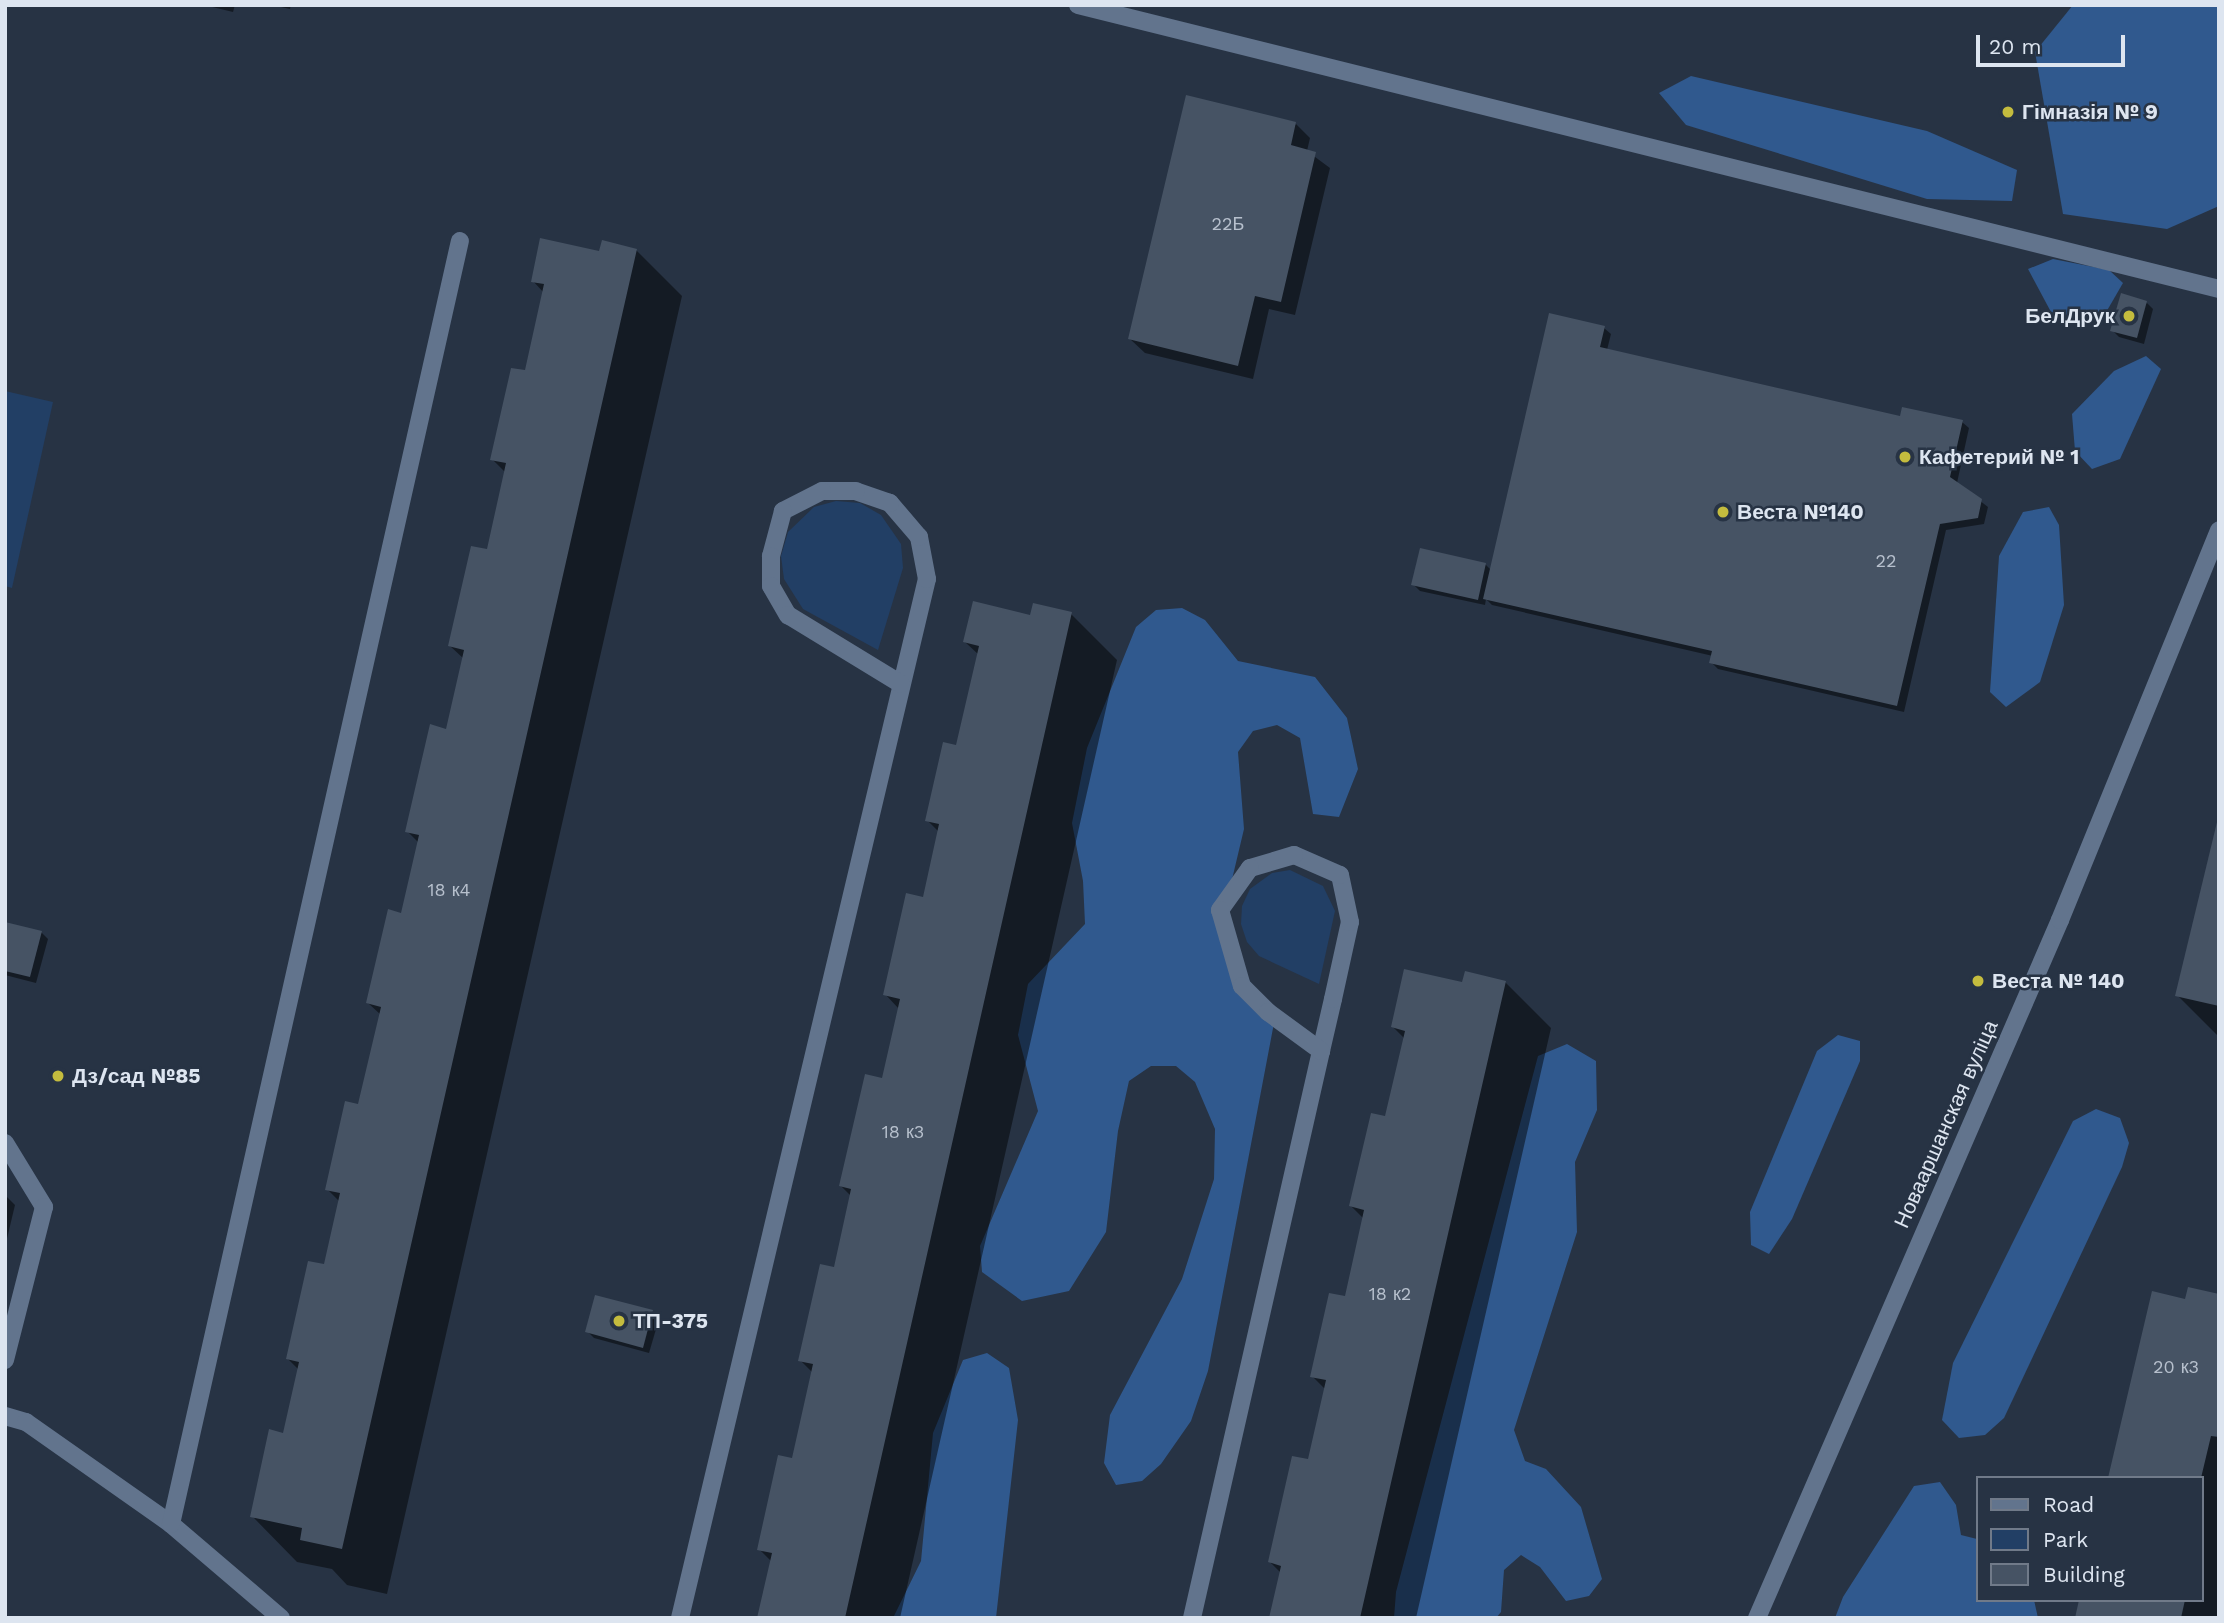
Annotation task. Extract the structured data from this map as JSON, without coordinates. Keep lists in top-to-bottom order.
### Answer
{
  "streets": {
    "street": ["Новааршанская вуліца"]
  },
  "places": [
    "Гімназія № 9",
    "БелДрук",
    "Кафетерий № 1",
    "Веста №140",
    "Веста № 140",
    "Дз/сад №85",
    "ТП-375"
  ],
  "house_numbers": [
    "22Б",
    "22",
    "18 к4",
    "18 к3",
    "18 к2",
    "20 к3"
  ],
  "legend": ["Road", "Park", "Building"],
  "scale_bar": "20 m"
}
